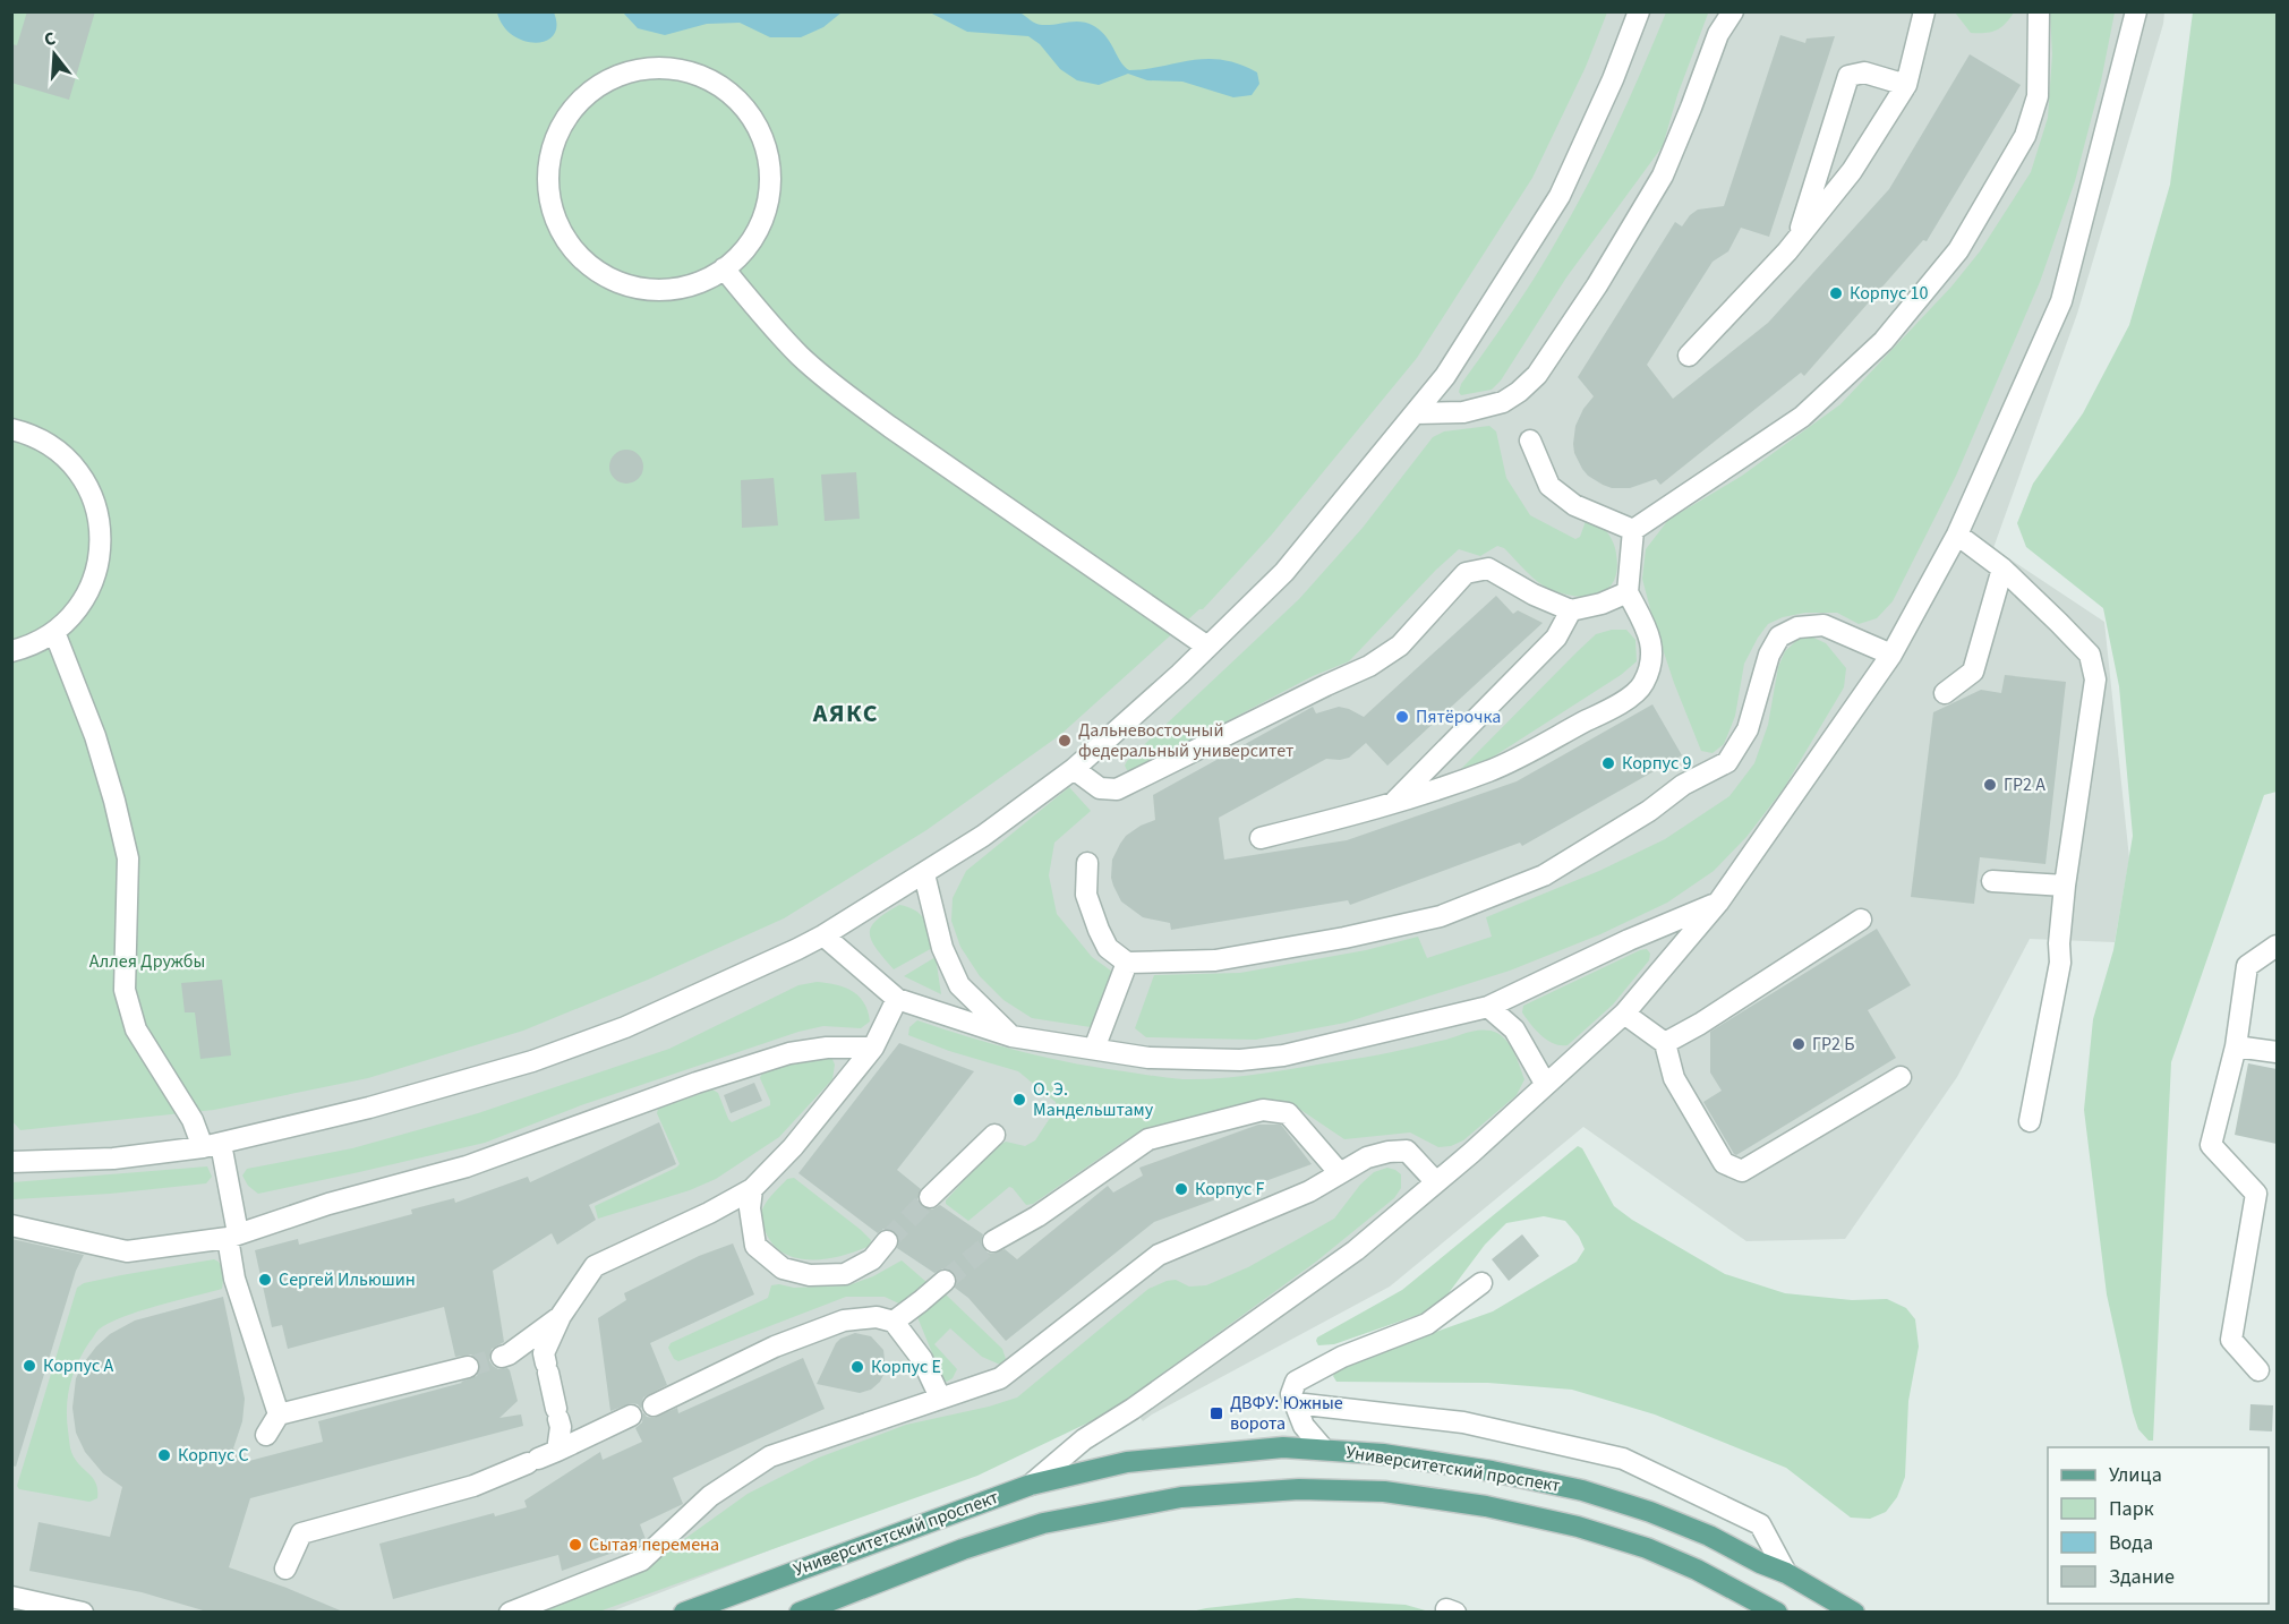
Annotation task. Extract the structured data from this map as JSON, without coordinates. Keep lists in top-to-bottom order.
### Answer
{
  "streets": {
    "main road": ["Университетский проспект"]
  },
  "districts": ["АЯКС"],
  "parks": ["Аллея Дружбы"],
  "places": {
    "other": [
      "Корпус 10",
      "Пятёрочка",
      "Дальневосточный федеральный университет",
      "Корпус 9",
      "ГР2 А",
      "ГР2 Б",
      "О. Э. Мандельштаму",
      "Корпус F",
      "Сергей Ильюшин",
      "Корпус A",
      "Корпус E",
      "Корпус C",
      "Сытая перемена"
    ],
    "transit": ["ДВФУ: Южные ворота"]
  },
  "legend": [
    "Улица",
    "Парк",
    "Вода",
    "Здание"
  ],
  "north": "top"
}
